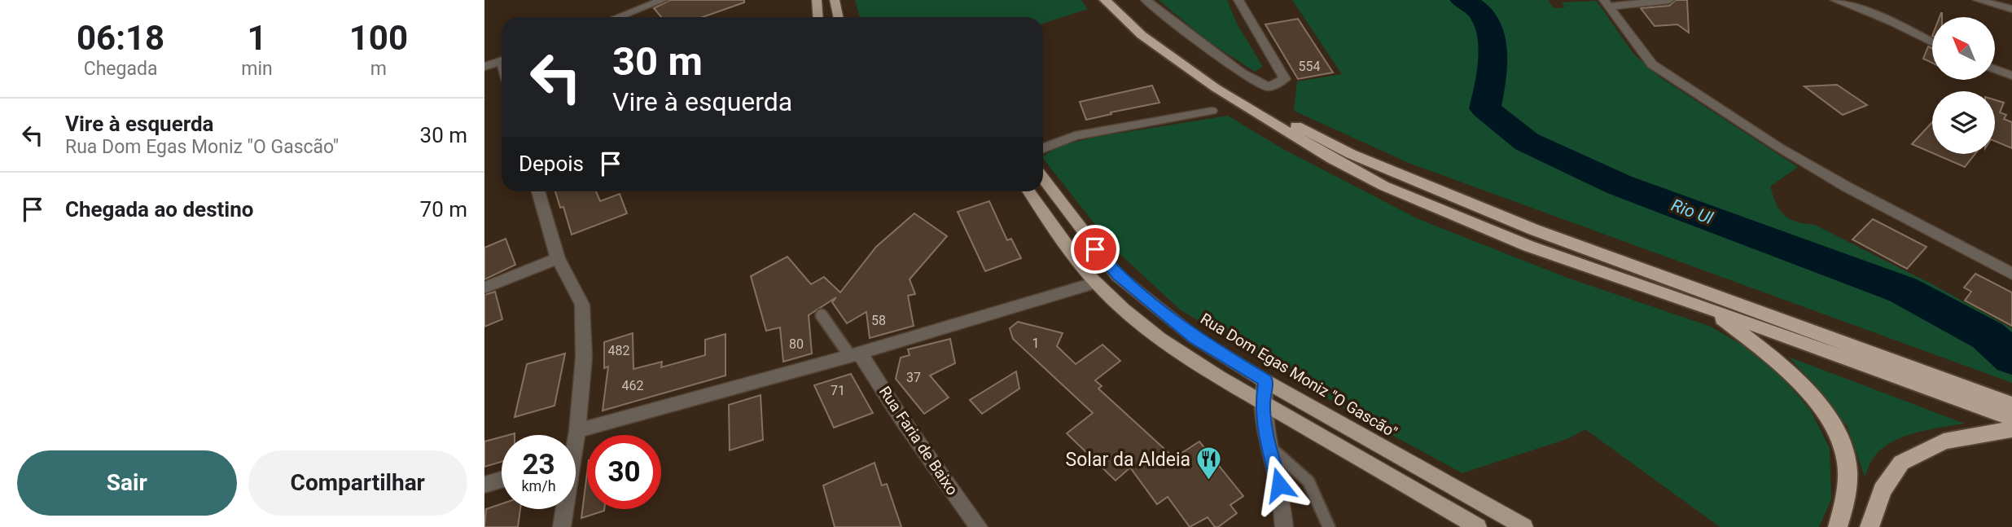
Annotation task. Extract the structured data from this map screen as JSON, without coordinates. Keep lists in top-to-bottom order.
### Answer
{
  "streets": {
    "main road": ["Rua Dom Egas Moniz \"O Gascão\""],
    "street": ["Rua Faria de Baixo"]
  },
  "water": ["Rio Ul"],
  "places": {
    "restaurant": ["Solar da Aldeia"]
  },
  "house_numbers": [
    "554",
    "58",
    "1",
    "80",
    "482",
    "37",
    "462",
    "71"
  ],
  "north": "top left",
  "page": {
    "eta": [
      "06:18",
      "Chegada",
      "1",
      "min",
      "100",
      "m"
    ],
    "turn": ["30 m", "Vire à esquerda"],
    "list": [
      {
        "name": "Vire à esquerda",
        "note": "Rua Dom Egas Moniz \"O Gascão\"",
        "value": "30 m"
      },
      {
        "name": "Chegada ao destino",
        "value": "70 m"
      }
    ],
    "then": "Depois",
    "speed": "23 km/h",
    "limit": "30",
    "buttons": ["Sair", "Compartilhar"]
  }
}
